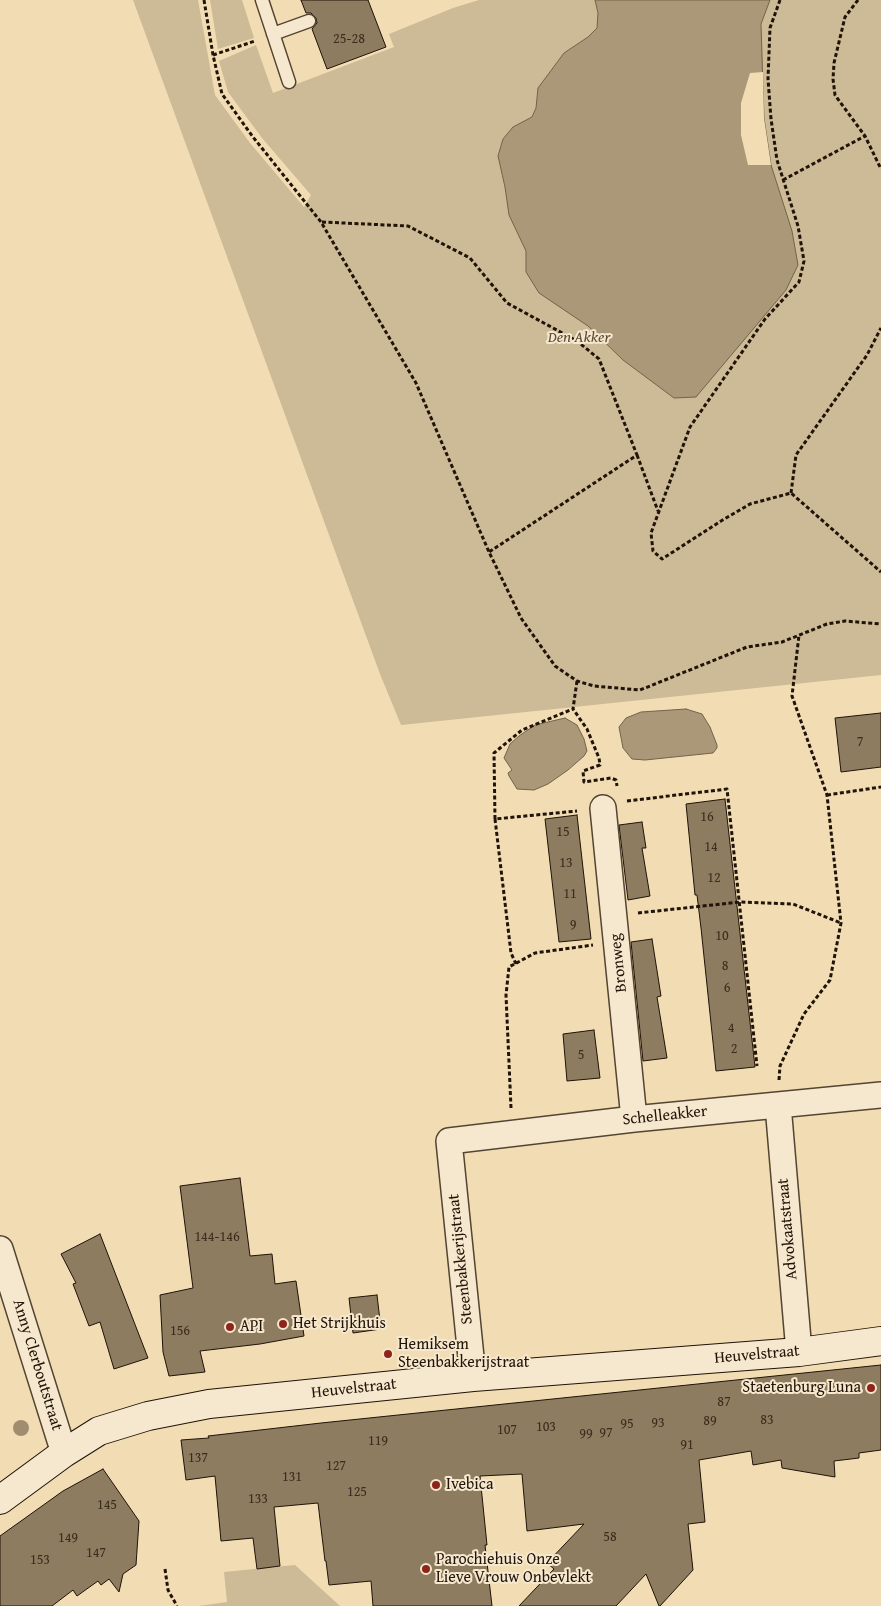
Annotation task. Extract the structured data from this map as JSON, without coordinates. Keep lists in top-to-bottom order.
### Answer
{
  "streets": {
    "main road": ["Heuvelstraat"],
    "street": [
      "Bronweg",
      "Schelleakker",
      "Advokaatstraat",
      "Steenbakkerijstraat",
      "Anny Clerboutstraat"
    ]
  },
  "crossings": [
    ["Bronweg", "Schelleakker"],
    ["Schelleakker", "Advokaatstraat"],
    ["Schelleakker", "Steenbakkerijstraat"],
    ["Advokaatstraat", "Heuvelstraat"],
    ["Steenbakkerijstraat", "Heuvelstraat"],
    ["Heuvelstraat", "Anny Clerboutstraat"]
  ],
  "parks": ["Den Akker"],
  "places": [
    "Het Strijkhuis",
    "API",
    "Hemiksem Steenbakkerijstraat",
    "Staetenburg Luna",
    "Ivebica",
    "Parochiehuis Onze Lieve Vrouw Onbevlekt"
  ],
  "house_numbers": [
    "25-28",
    "7",
    "16",
    "15",
    "14",
    "13",
    "12",
    "11",
    "9",
    "10",
    "8",
    "6",
    "4",
    "2",
    "5",
    "144-146",
    "156",
    "87",
    "83",
    "89",
    "93",
    "95",
    "103",
    "107",
    "97",
    "99",
    "119",
    "91",
    "137",
    "127",
    "131",
    "125",
    "133",
    "145",
    "58",
    "149",
    "147",
    "153"
  ]
}
